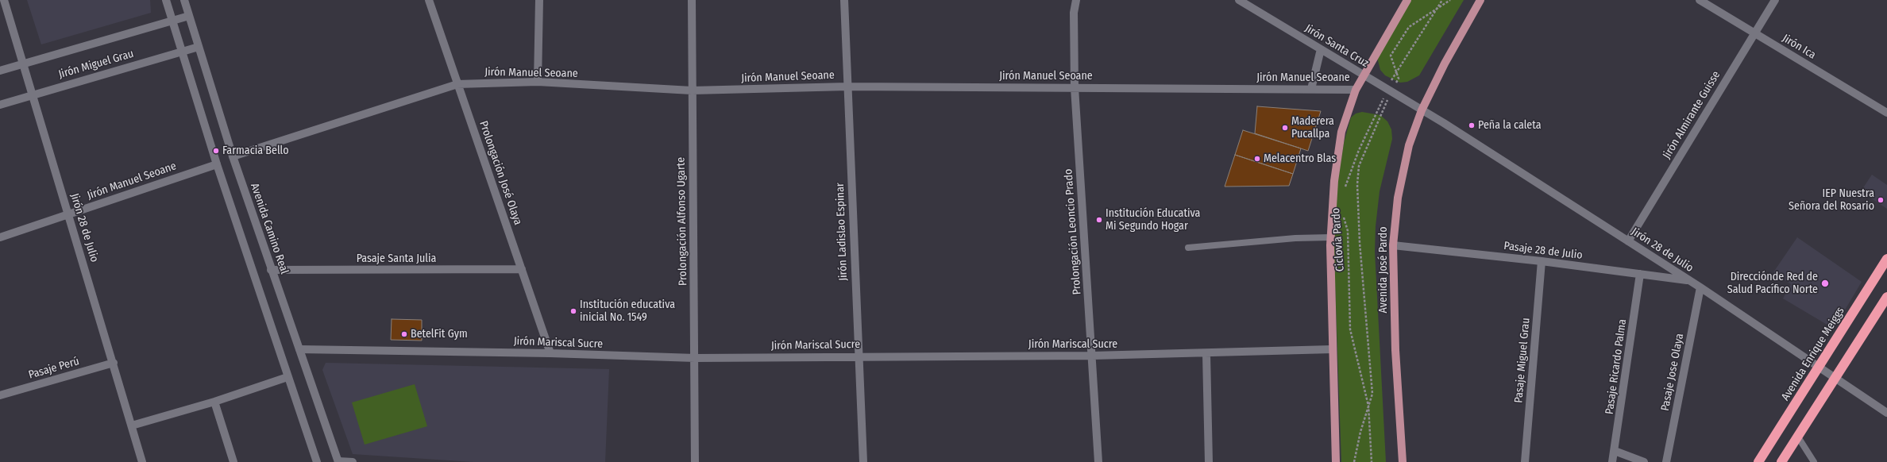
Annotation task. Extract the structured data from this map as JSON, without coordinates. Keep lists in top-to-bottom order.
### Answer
{
  "streets": {
    "highway": ["Avenida Enrique Meiggs"],
    "main road": ["Avenida José Pardo"],
    "street": [
      "Jirón Santa Cruz",
      "Jirón Ica",
      "Jirón Miguel Grau",
      "Jirón Manuel Seoane",
      "Jirón Almirante Guisse",
      "Prolongación José Olaya",
      "Prolongación Alfonso Ugarte",
      "Jirón 28 de Julio",
      "Avenida Camino Real",
      "Jirón Ladislao Espinar",
      "Prolongación Leoncio Prado",
      "Pasaje 28 de Julio",
      "Pasaje Santa Julia",
      "Jirón Mariscal Sucre",
      "Pasaje Miguel Grau",
      "Pasaje Ricardo Palma",
      "Pasaje Perú",
      "Pasaje Jose Olaya"
    ],
    "path": ["Ciclovía Pardo"]
  },
  "crossings": [
    ["Jirón Santa Cruz", "Jirón 28 de Julio"],
    ["Jirón Santa Cruz", "Ciclovía Pardo"],
    ["Jirón Santa Cruz", "Avenida José Pardo"],
    ["Jirón Ica", "Jirón Almirante Guisse"],
    ["Jirón Miguel Grau", "Jirón 28 de Julio"],
    ["Jirón Miguel Grau", "Avenida Camino Real"],
    ["Jirón Manuel Seoane", "Prolongación José Olaya"],
    ["Jirón Manuel Seoane", "Prolongación Alfonso Ugarte"],
    ["Jirón Manuel Seoane", "Jirón 28 de Julio"],
    ["Jirón Manuel Seoane", "Avenida Camino Real"],
    ["Jirón Manuel Seoane", "Jirón Ladislao Espinar"],
    ["Jirón Manuel Seoane", "Prolongación Leoncio Prado"],
    ["Jirón Almirante Guisse", "Jirón 28 de Julio"],
    ["Prolongación José Olaya", "Pasaje Santa Julia"],
    ["Prolongación José Olaya", "Jirón Mariscal Sucre"],
    ["Prolongación Alfonso Ugarte", "Jirón Mariscal Sucre"],
    ["Jirón 28 de Julio", "Pasaje 28 de Julio"],
    ["Jirón 28 de Julio", "Avenida José Pardo"],
    ["Jirón 28 de Julio", "Avenida Enrique Meiggs"],
    ["Jirón 28 de Julio", "Pasaje Perú"],
    ["Jirón 28 de Julio", "Pasaje Jose Olaya"],
    ["Avenida Camino Real", "Pasaje Santa Julia"],
    ["Avenida Camino Real", "Jirón Mariscal Sucre"],
    ["Jirón Ladislao Espinar", "Jirón Mariscal Sucre"],
    ["Prolongación Leoncio Prado", "Jirón Mariscal Sucre"],
    ["Pasaje 28 de Julio", "Avenida José Pardo"],
    ["Pasaje 28 de Julio", "Pasaje Miguel Grau"],
    ["Pasaje 28 de Julio", "Pasaje Ricardo Palma"]
  ],
  "places": [
    "Peña la caleta",
    "Maderera Pucallpa",
    "Farmacia Bello",
    "Melacentro Blas",
    "IEP Nuestra Señora del Rosario",
    "Institución Educativa Mi Segundo Hogar",
    "Direcciónde Red de Salud Pacífico Norte",
    "Institución educativa inicial No. 1549",
    "BetelFit Gym"
  ]
}
